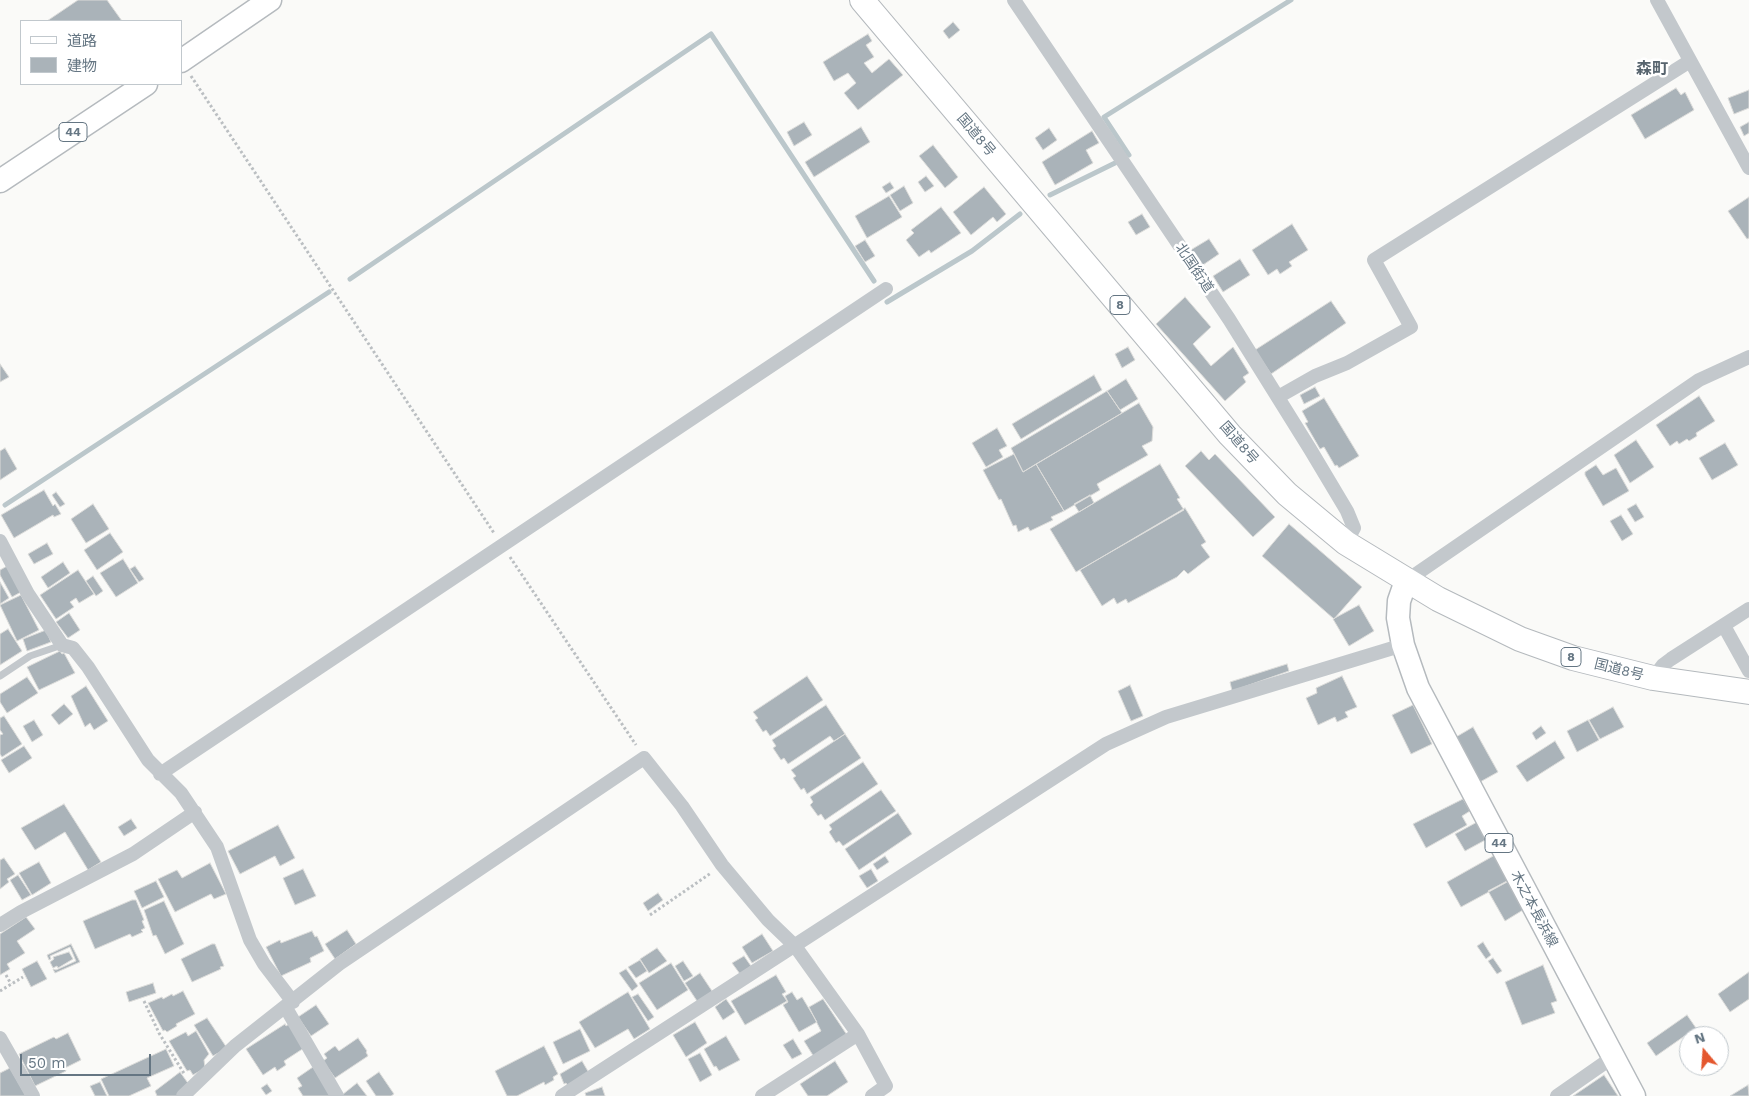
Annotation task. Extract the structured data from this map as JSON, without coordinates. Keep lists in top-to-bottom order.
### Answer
{
  "streets": {
    "highway": ["国道8号", "8"],
    "main road": ["44", "木之本長浜線"],
    "street": ["北国街道"]
  },
  "crossings": [
    ["国道8号", "北国街道"],
    ["国道8号", "木之本長浜線"]
  ],
  "districts": ["森町"],
  "legend": ["道路", "建物"],
  "scale_bar": "50 m",
  "north": "top"
}
